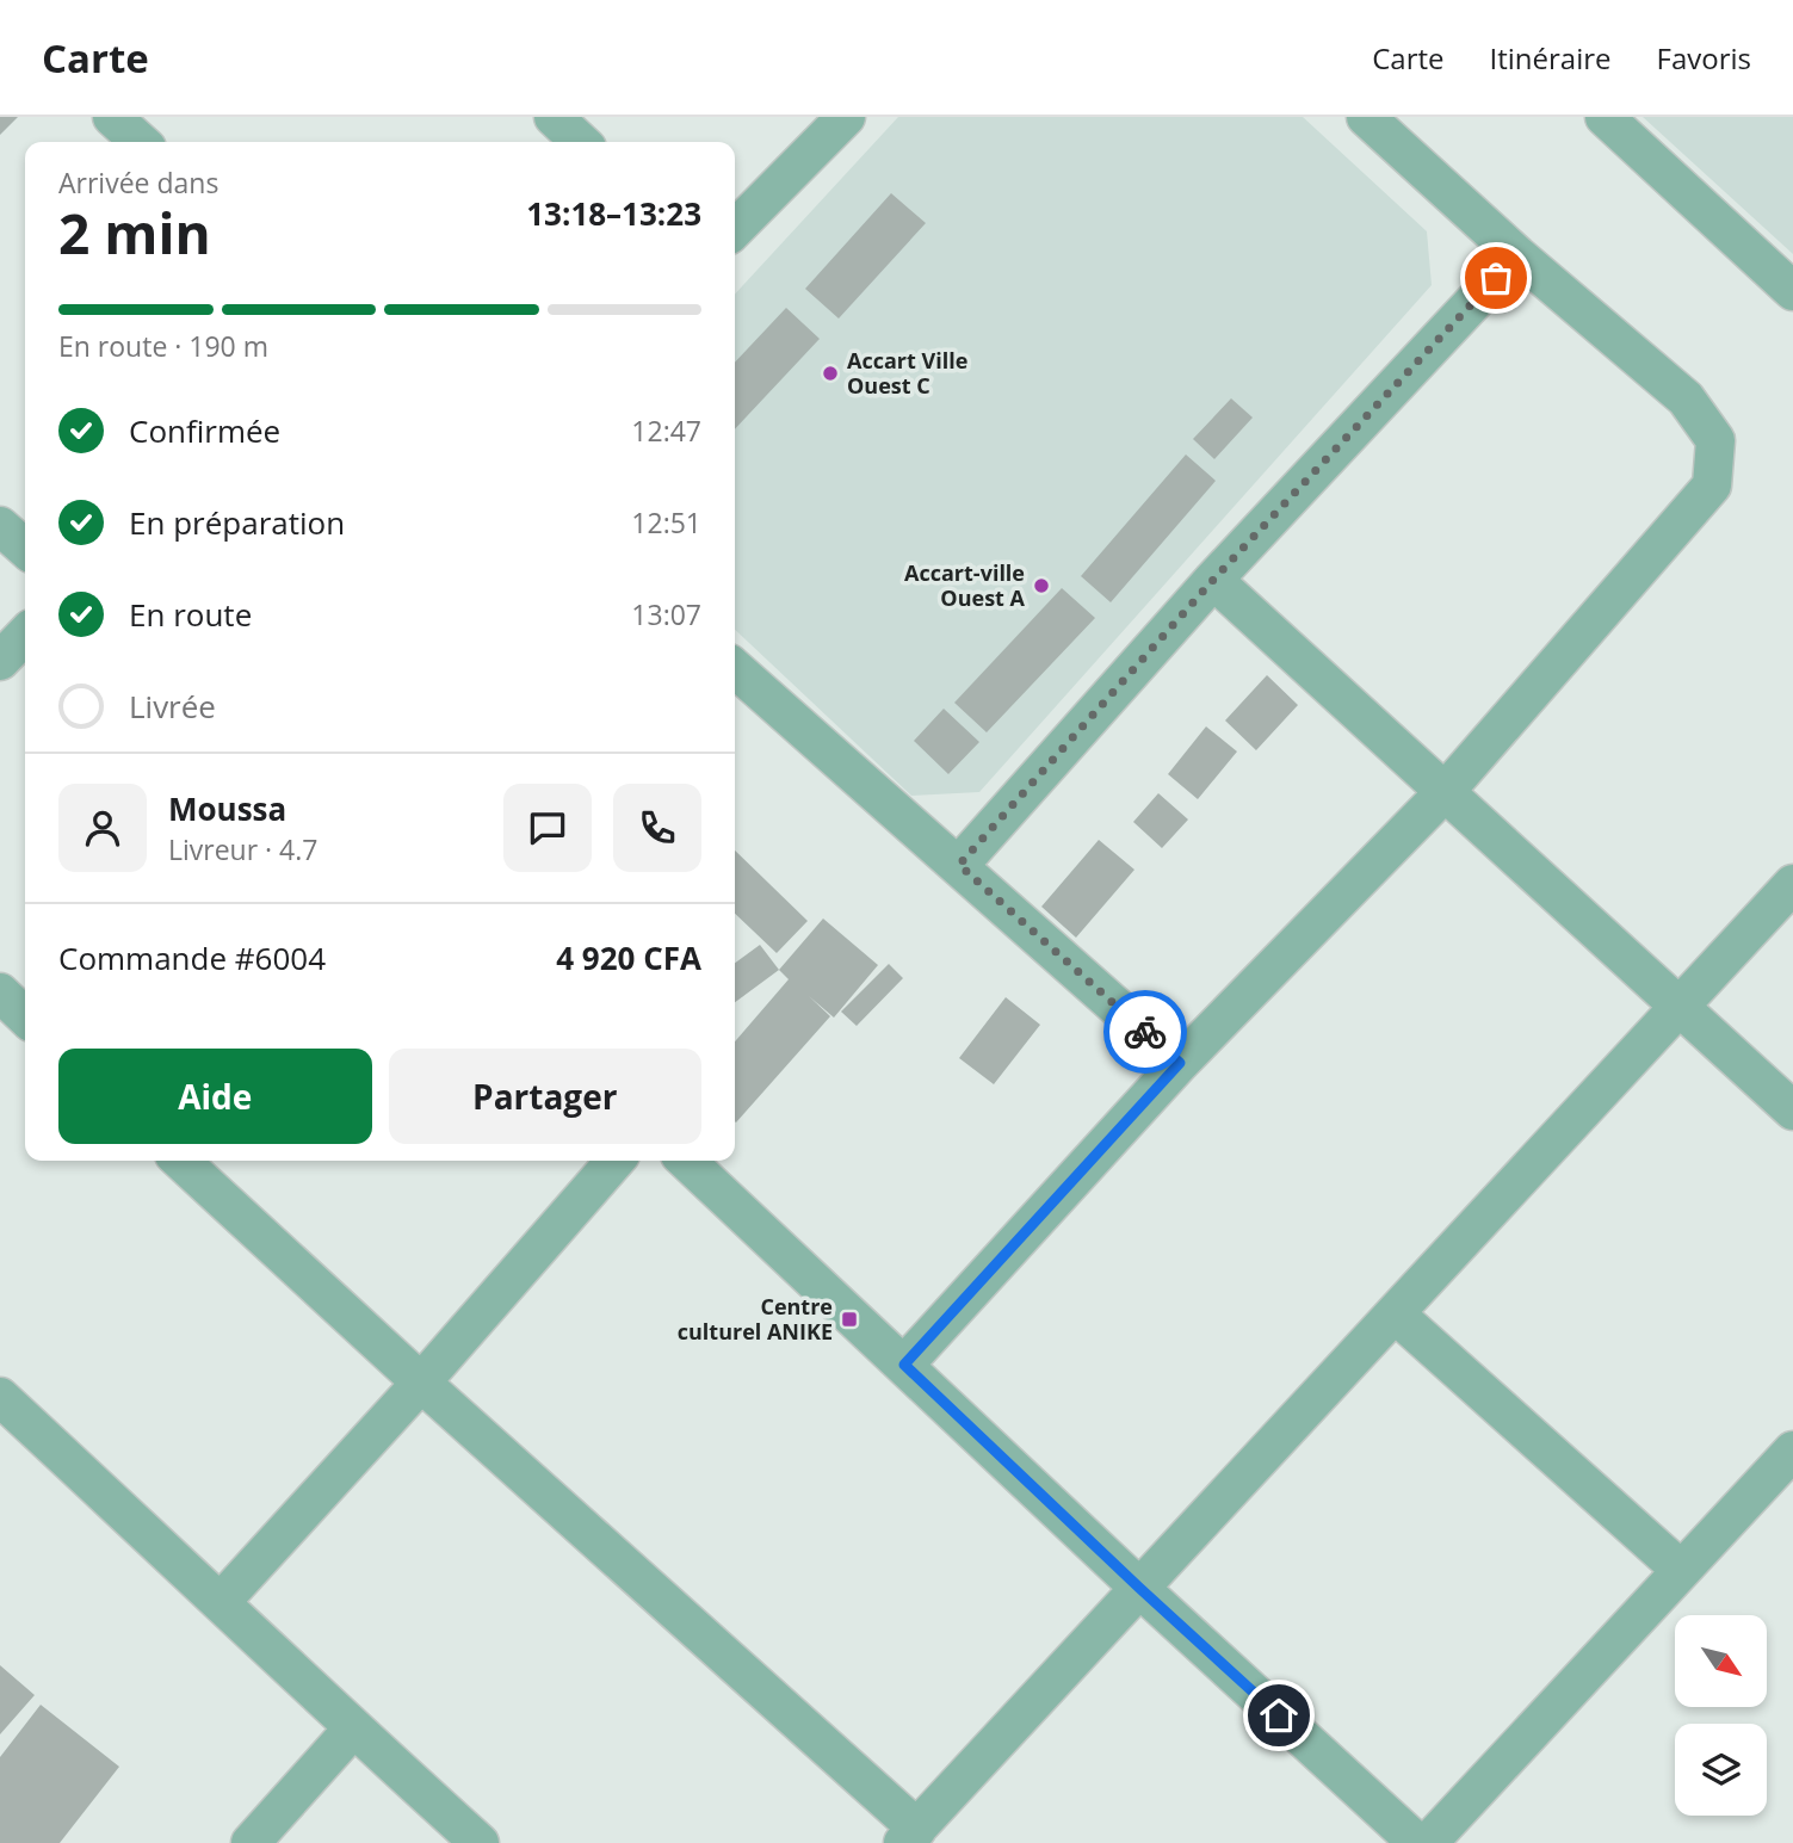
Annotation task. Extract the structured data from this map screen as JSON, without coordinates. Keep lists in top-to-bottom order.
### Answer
{
  "places": {
    "other": ["Accart Ville Ouest C", "Accart-ville Ouest A"],
    "transit": ["Centre culturel ANIKE"]
  },
  "north": "bottom right",
  "page": {
    "header": "Carte",
    "nav": ["Carte", "Itinéraire", "Favoris"],
    "heading": ["2 min", "Arrivée dans", "13:18–13:23"],
    "panel": [
      "Moussa",
      "Livreur · 4.7",
      "Commande #6004",
      "4 920 CFA"
    ],
    "bar": "En route · 190 m",
    "list": [
      ["Confirmée", "12:47"],
      ["En préparation", "12:51"],
      ["En route", "13:07"],
      "Livrée"
    ],
    "buttons": ["Aide", "Partager"]
  }
}
